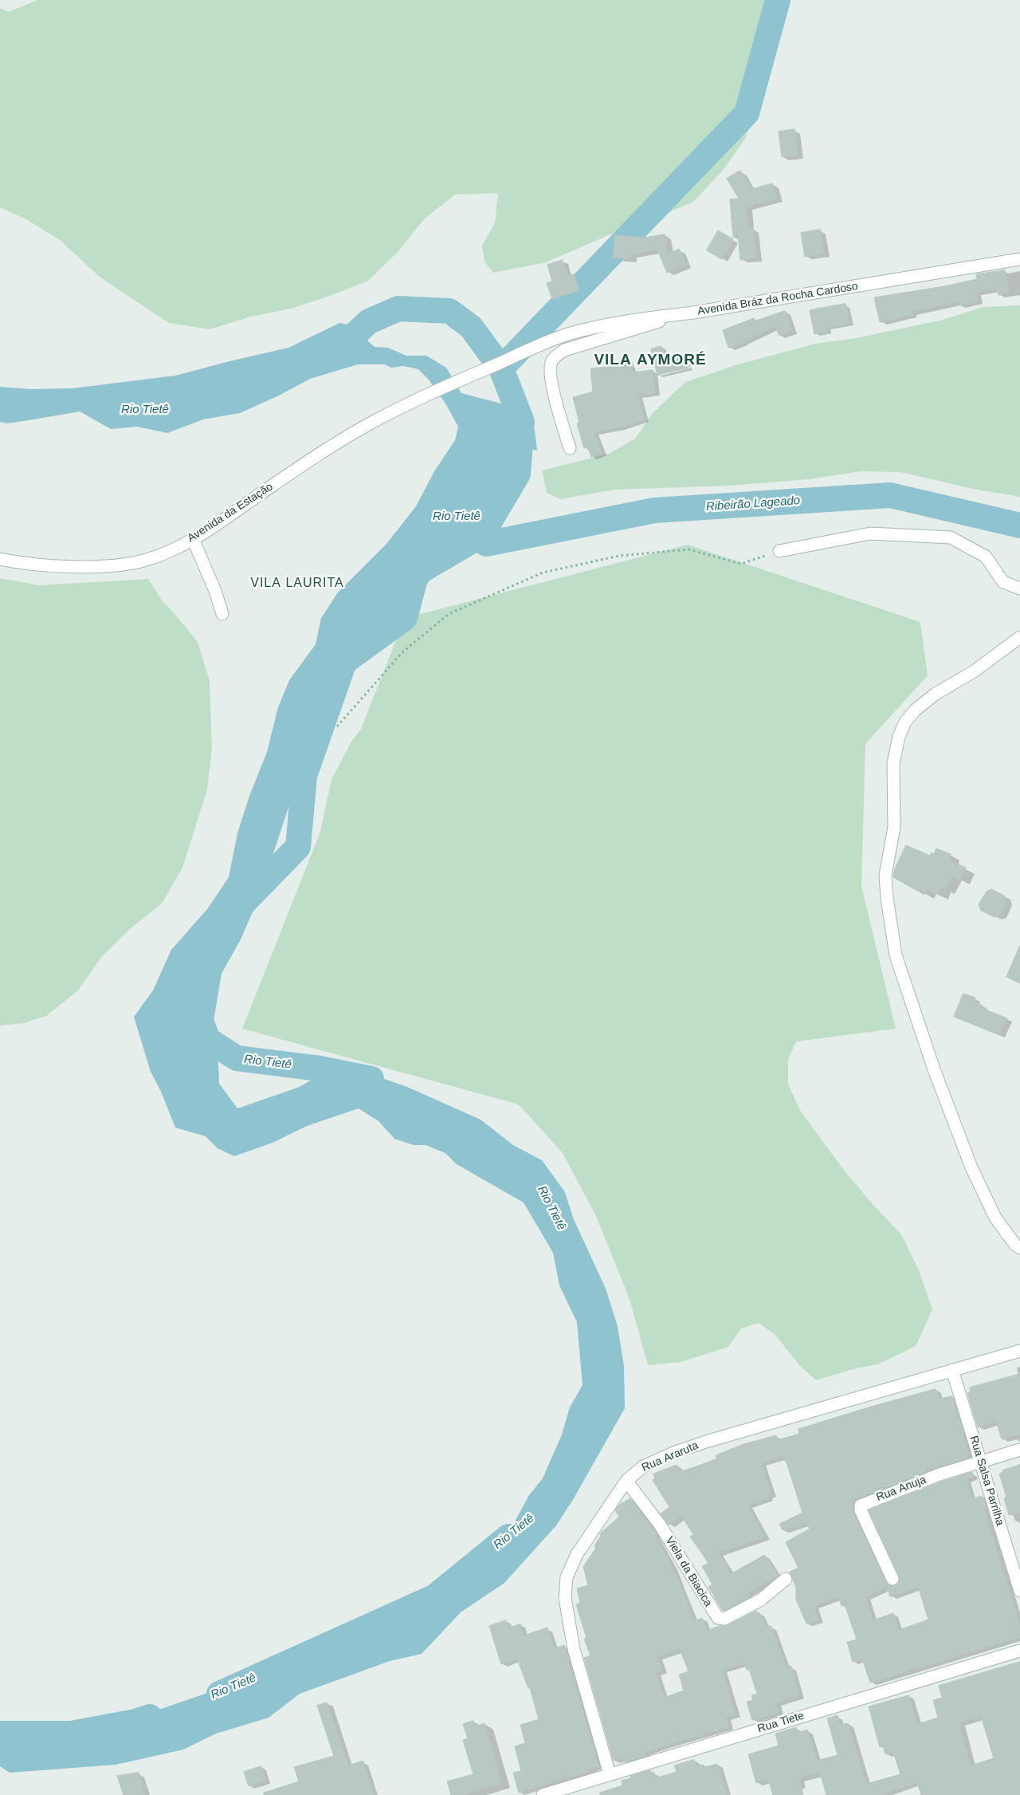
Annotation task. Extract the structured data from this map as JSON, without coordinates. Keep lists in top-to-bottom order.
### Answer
{
  "streets": {
    "street": [
      "Avenida Bráz da Rocha Cardoso",
      "Avenida da Estação",
      "Rua Araruta",
      "Rua Salsa Parrilha",
      "Rua Anuja",
      "Viela da Biacica",
      "Rua Tiete"
    ]
  },
  "crossings": [
    ["Avenida Bráz da Rocha Cardoso", "Avenida da Estação"],
    ["Rua Araruta", "Rua Salsa Parrilha"],
    ["Rua Araruta", "Viela da Biacica"],
    ["Rua Araruta", "Rua Tiete"],
    ["Rua Salsa Parrilha", "Rua Anuja"]
  ],
  "districts": ["VILA AYMORÉ", "VILA LAURITA"],
  "water": ["Rio Tietê", "Ribeirão Lageado"]
}
